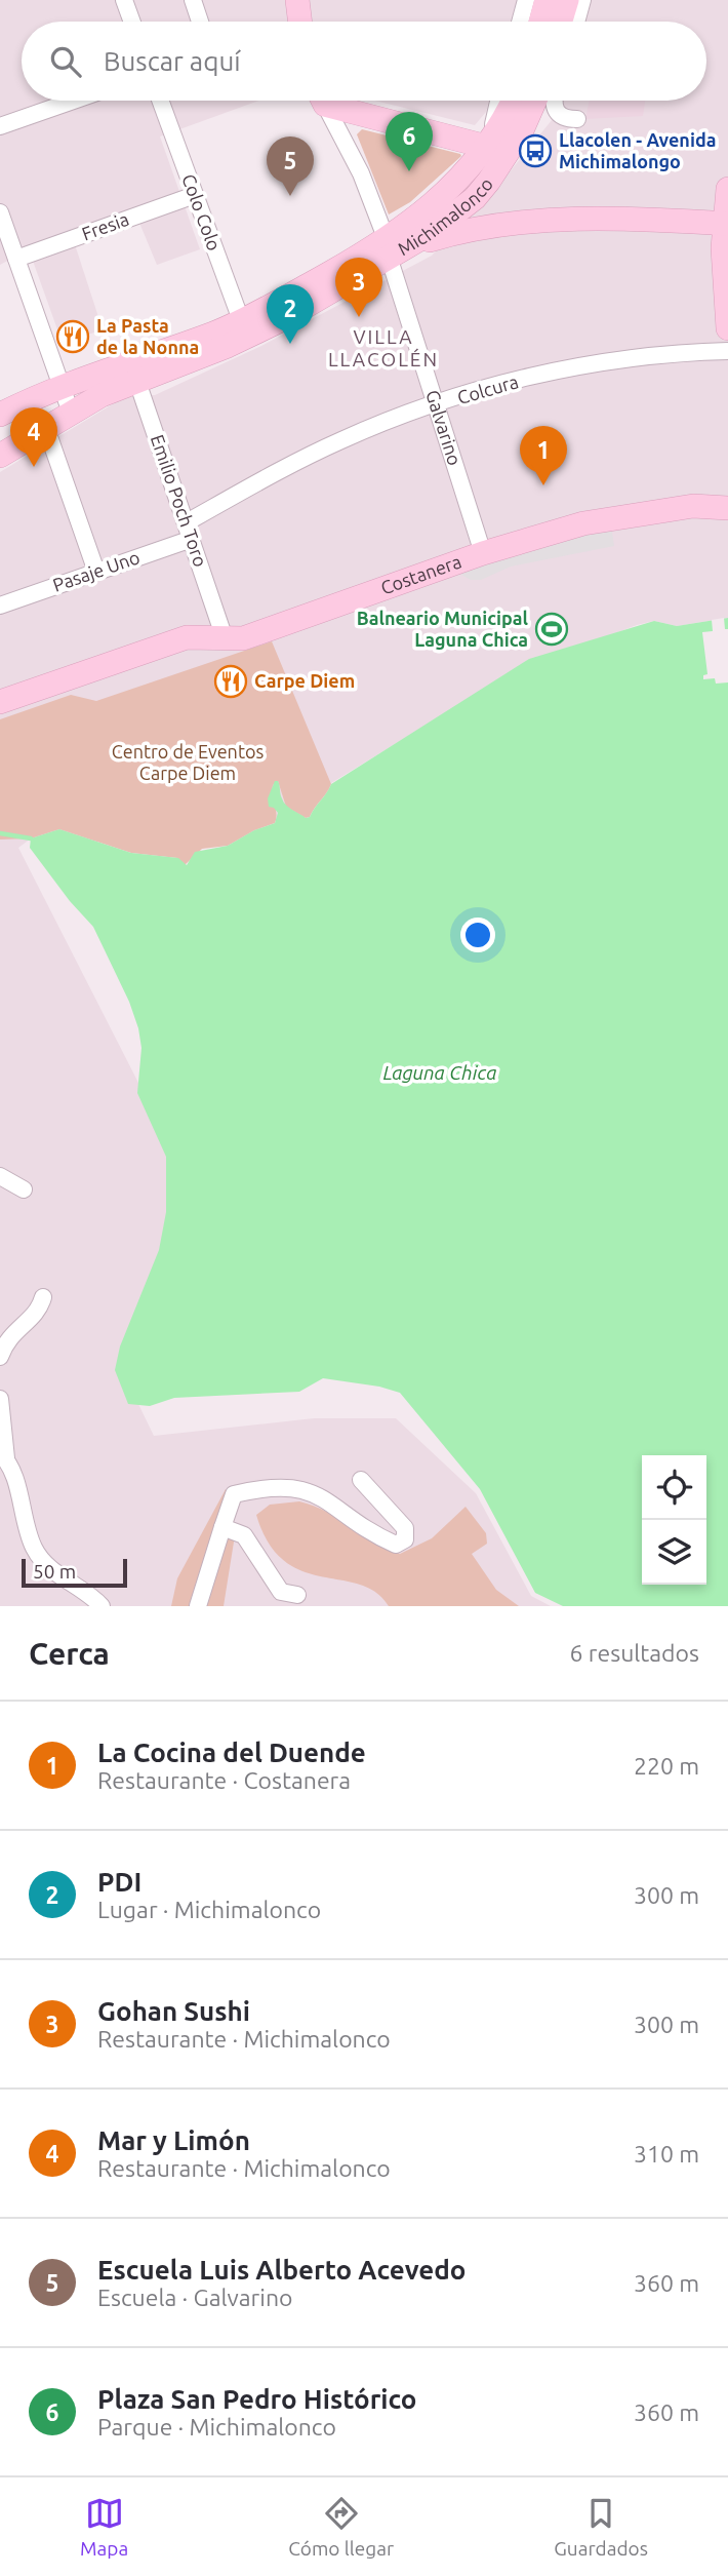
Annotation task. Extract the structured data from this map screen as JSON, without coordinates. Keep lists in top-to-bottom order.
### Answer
{
  "streets": {
    "street": [
      "Colo Colo",
      "Michimalonco",
      "Fresia",
      "Colcura",
      "Galvarino",
      "Emilio Poch Toro",
      "Pasaje Uno",
      "Costanera"
    ]
  },
  "crossings": [
    ["Colo Colo", "Michimalonco"],
    ["Colo Colo", "Fresia"],
    ["Michimalonco", "Galvarino"],
    ["Michimalonco", "Emilio Poch Toro"],
    ["Colcura", "Galvarino"],
    ["Colcura", "Emilio Poch Toro"],
    ["Colcura", "Pasaje Uno"],
    ["Galvarino", "Costanera"],
    ["Emilio Poch Toro", "Pasaje Uno"],
    ["Emilio Poch Toro", "Costanera"]
  ],
  "districts": ["VILLA LLACOLÉN"],
  "water": ["Laguna Chica"],
  "parks": ["Centro de Eventos Carpe Diem"],
  "places": {
    "bus stop": ["Llacolen - Avenida Michimalongo"],
    "restaurant": ["La Pasta de la Nonna", "Carpe Diem"],
    "sports": ["Balneario Municipal Laguna Chica"]
  },
  "scale_bar": "50 m",
  "page": {
    "search": "Buscar aquí",
    "pins": [
      "6",
      "5",
      "3",
      "2",
      "4",
      "1"
    ],
    "scale": "50 m",
    "heading": ["Cerca", "6 resultados"],
    "list": [
      {
        "mark": "1",
        "name": "La Cocina del Duende",
        "note": "Restaurante · Costanera",
        "value": "220 m"
      },
      {
        "mark": "2",
        "name": "PDI",
        "note": "Lugar · Michimalonco",
        "value": "300 m"
      },
      {
        "mark": "3",
        "name": "Gohan Sushi",
        "note": "Restaurante · Michimalonco",
        "value": "300 m"
      },
      {
        "mark": "4",
        "name": "Mar y Limón",
        "note": "Restaurante · Michimalonco",
        "value": "310 m"
      },
      {
        "mark": "5",
        "name": "Escuela Luis Alberto Acevedo",
        "note": "Escuela · Galvarino",
        "value": "360 m"
      },
      {
        "mark": "6",
        "name": "Plaza San Pedro Histórico",
        "note": "Parque · Michimalonco",
        "value": "360 m"
      }
    ],
    "nav": ["Mapa", "Cómo llegar", "Guardados"]
  }
}
